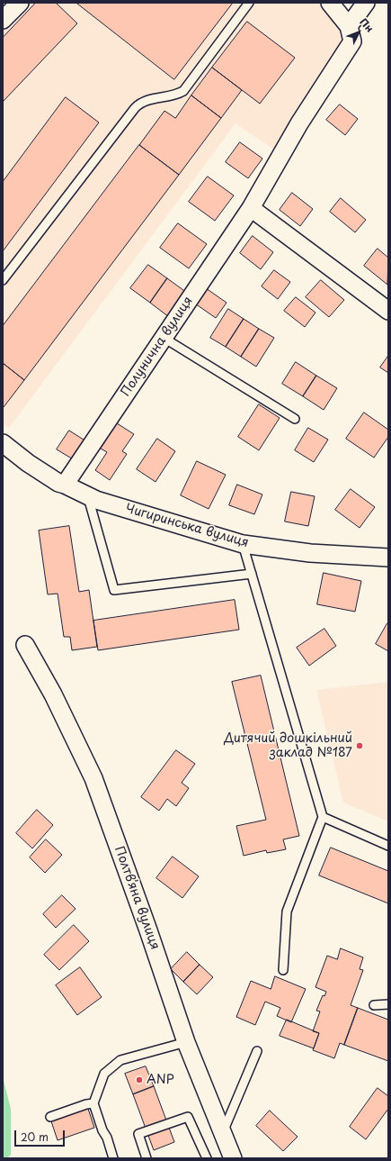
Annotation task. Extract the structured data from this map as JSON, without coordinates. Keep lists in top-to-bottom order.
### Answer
{
  "streets": {
    "street": ["Полунична вулиця", "Чигиринська вулиця", "Полтвʼяна вулиця"]
  },
  "crossings": [
    ["Полунична вулиця", "Чигиринська вулиця"]
  ],
  "places": ["Дитячий дошкільний заклад №187", "ANP"],
  "scale_bar": "20 m",
  "north": "top right"
}
